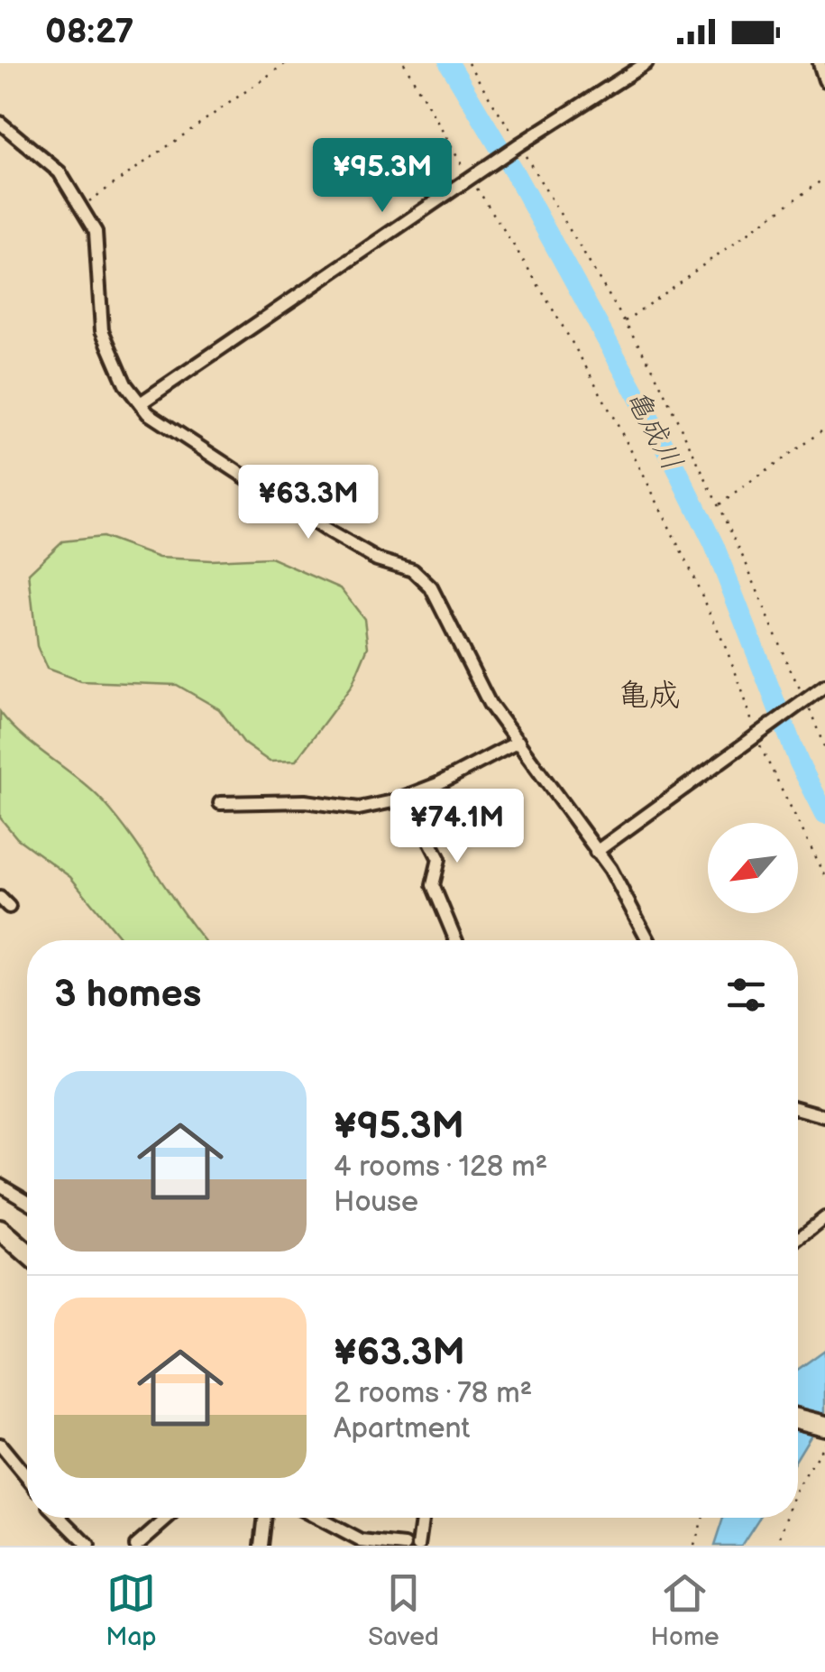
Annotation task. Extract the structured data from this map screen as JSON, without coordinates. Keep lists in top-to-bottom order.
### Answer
{
  "districts": ["亀成"],
  "water": ["亀成川"],
  "north": "bottom left",
  "page": {
    "status": "08:27",
    "price": ["¥95.3M", "¥63.3M", "¥74.1M"],
    "heading": "3 homes",
    "list": [
      {
        "name": "¥95.3M",
        "note": "4 rooms · 128 m² · House"
      },
      {
        "name": "¥63.3M",
        "note": "2 rooms · 78 m² · Apartment"
      }
    ],
    "tabs": ["Map", "Saved", "Home"]
  }
}
